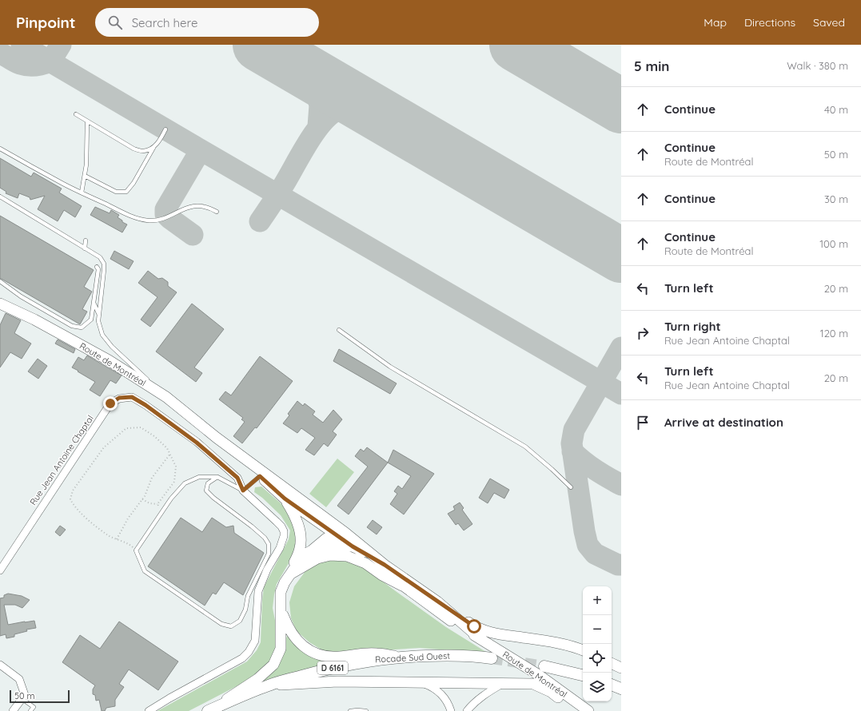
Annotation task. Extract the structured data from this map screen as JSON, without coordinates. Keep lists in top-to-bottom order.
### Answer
{
  "streets": {
    "main road": ["Route de Montréal", "Rocade Sud Ouest", "D 6161"],
    "street": ["Rue Jean Antoine Chaptal"]
  },
  "scale_bar": "50 m",
  "page": {
    "header": "Pinpoint",
    "search": "Search here",
    "nav": ["Map", "Directions", "Saved"],
    "heading": ["5 min", "Walk · 380 m"],
    "list": [
      ["Continue", "40 m"],
      ["Continue", "Route de Montréal", "50 m"],
      ["Continue", "30 m"],
      ["Continue", "Route de Montréal", "100 m"],
      ["Turn left", "20 m"],
      ["Turn right", "Rue Jean Antoine Chaptal", "120 m"],
      ["Turn left", "Rue Jean Antoine Chaptal", "20 m"],
      "Arrive at destination"
    ],
    "map_buttons": ["+", "−"],
    "scale": "50 m"
  }
}
